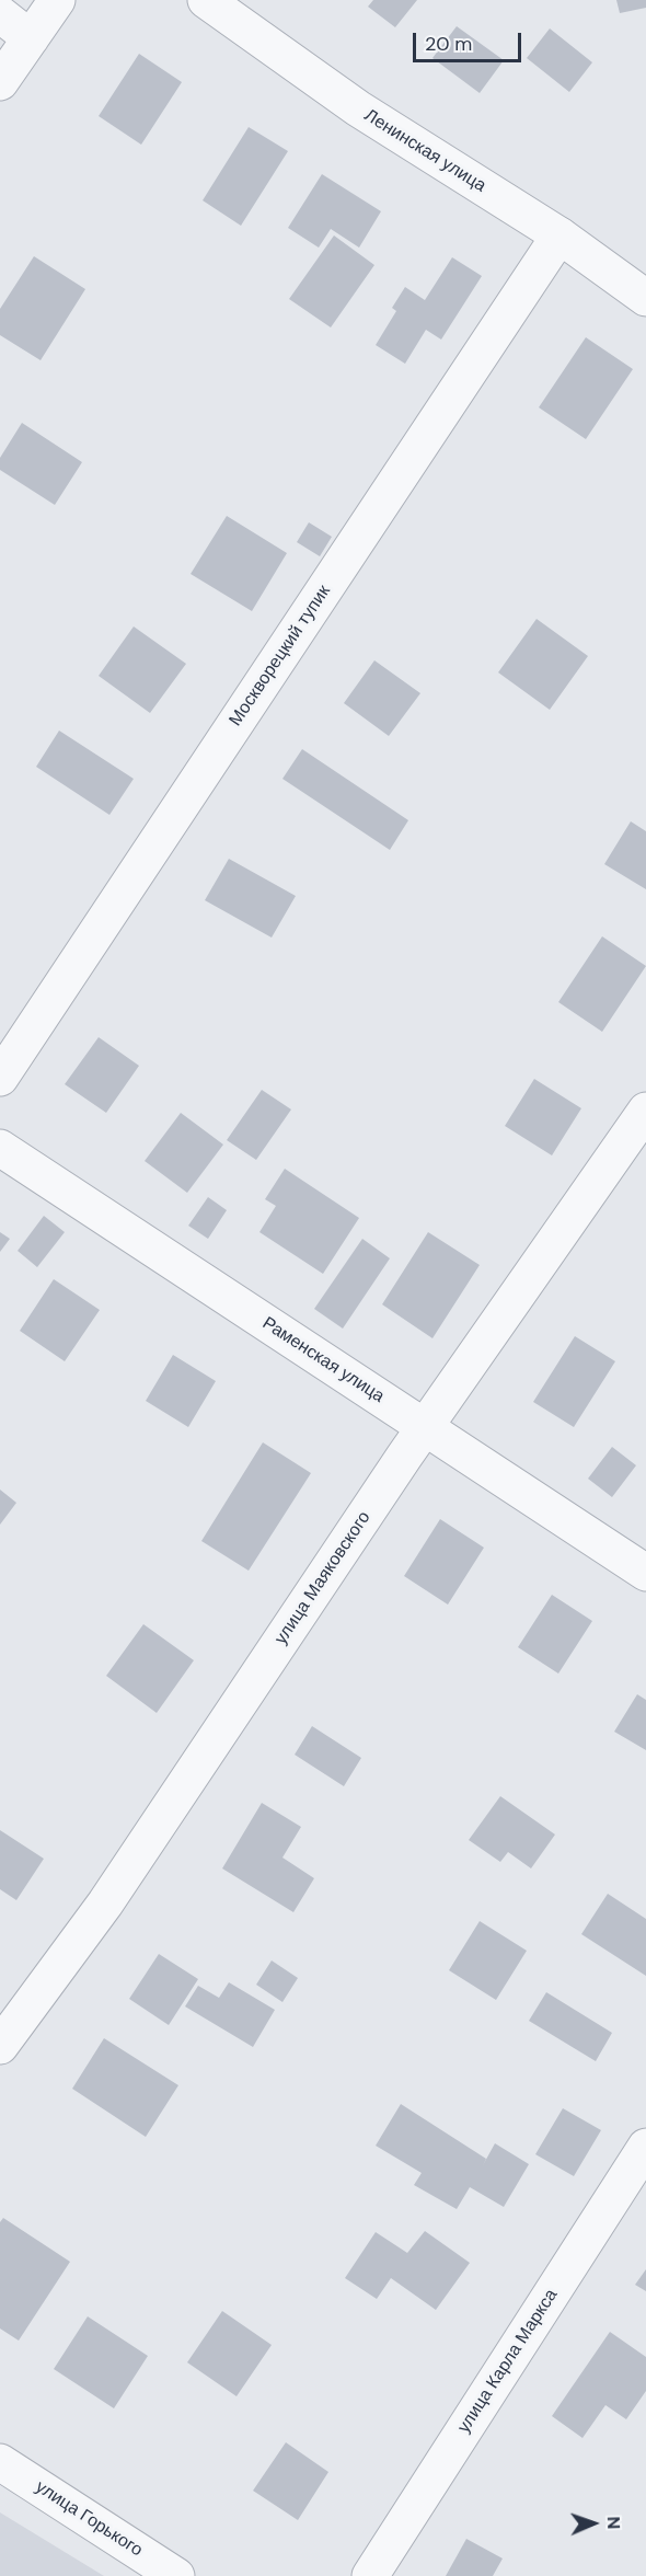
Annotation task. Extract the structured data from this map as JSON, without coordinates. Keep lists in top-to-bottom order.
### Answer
{
  "streets": {
    "street": [
      "Ленинская улица",
      "Москворецкий тупик",
      "Раменская улица",
      "улица Маяковского",
      "улица Карла Маркса",
      "улица Горького"
    ]
  },
  "crossings": [
    ["Ленинская улица", "Москворецкий тупик"],
    ["Раменская улица", "улица Маяковского"]
  ],
  "scale_bar": "20 m",
  "north": "right"
}
